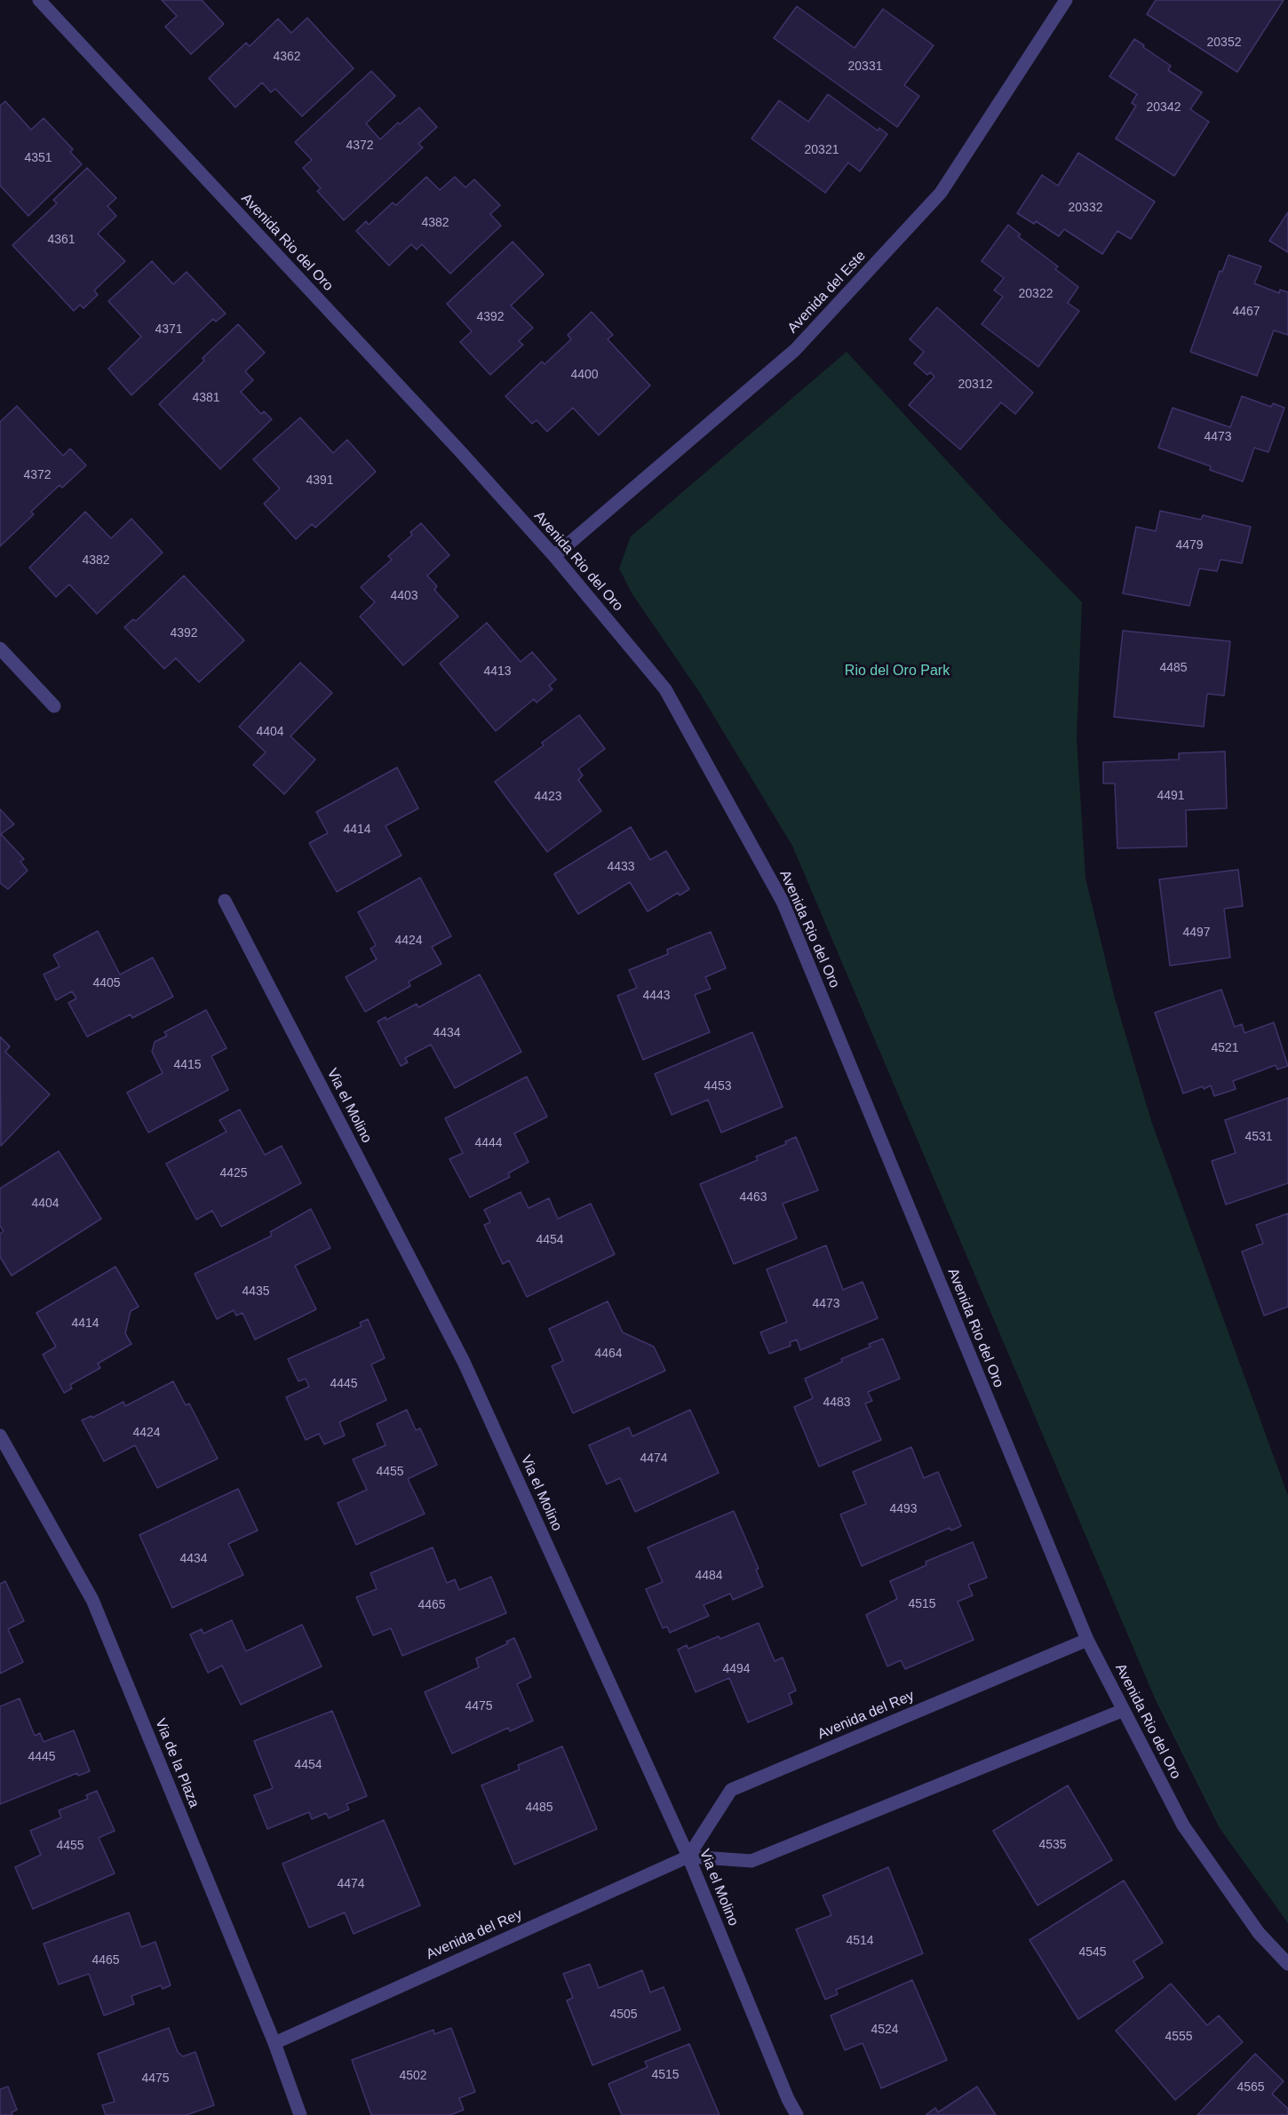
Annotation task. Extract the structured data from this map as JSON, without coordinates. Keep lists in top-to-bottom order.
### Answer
{
  "streets": {
    "street": [
      "Avenida Rio del Oro",
      "Avenida del Este",
      "Via el Molino",
      "Avenida del Rey",
      "Via de la Plaza"
    ]
  },
  "crossings": [
    ["Avenida Rio del Oro", "Avenida del Este"],
    ["Avenida Rio del Oro", "Avenida del Rey"],
    ["Via el Molino", "Avenida del Rey"],
    ["Avenida del Rey", "Via de la Plaza"]
  ],
  "parks": ["Rio del Oro Park"],
  "house_numbers": [
    "20352",
    "4362",
    "20331",
    "20342",
    "4372",
    "20321",
    "4351",
    "20332",
    "4382",
    "4361",
    "20322",
    "4467",
    "4392",
    "4371",
    "4400",
    "20312",
    "4381",
    "4473",
    "4372",
    "4391",
    "4479",
    "4382",
    "4403",
    "4392",
    "4485",
    "4413",
    "4404",
    "4491",
    "4423",
    "4414",
    "4433",
    "4497",
    "4424",
    "4405",
    "4443",
    "4434",
    "4521",
    "4415",
    "4453",
    "4531",
    "4444",
    "4425",
    "4463",
    "4404",
    "4454",
    "4435",
    "4473",
    "4414",
    "4464",
    "4445",
    "4483",
    "4424",
    "4474",
    "4455",
    "4493",
    "4434",
    "4484",
    "4515",
    "4465",
    "4494",
    "4475",
    "4445",
    "4454",
    "4485",
    "4535",
    "4455",
    "4474",
    "4514",
    "4545",
    "4465",
    "4505",
    "4524",
    "4555",
    "4515",
    "4502",
    "4475",
    "4565"
  ]
}
